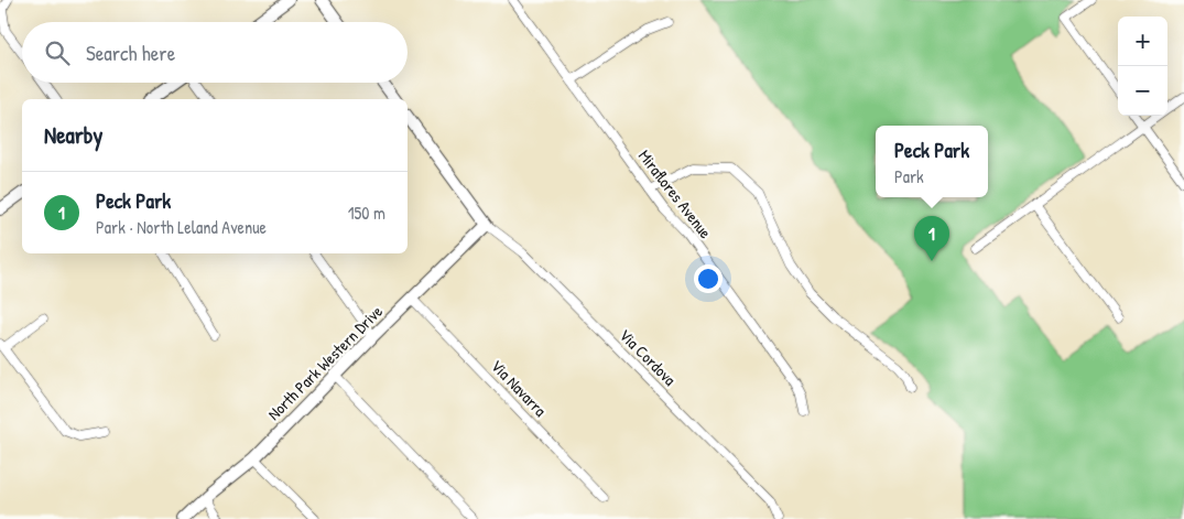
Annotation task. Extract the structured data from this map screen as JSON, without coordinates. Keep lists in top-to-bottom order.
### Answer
{
  "streets": {
    "street": [
      "Miraflores Avenue",
      "Via Cordova",
      "North Park Western Drive",
      "Via Navarra"
    ]
  },
  "crossings": [
    ["Via Cordova", "North Park Western Drive"],
    ["North Park Western Drive", "Via Navarra"]
  ],
  "page": {
    "map_buttons": ["+", "−"],
    "search": "Search here",
    "heading": "Nearby",
    "popup": ["Peck Park", "Park"],
    "list": [
      {
        "mark": "1",
        "name": "Peck Park",
        "note": "Park · North Leland Avenue",
        "value": "150 m"
      }
    ],
    "pins": "1"
  }
}
